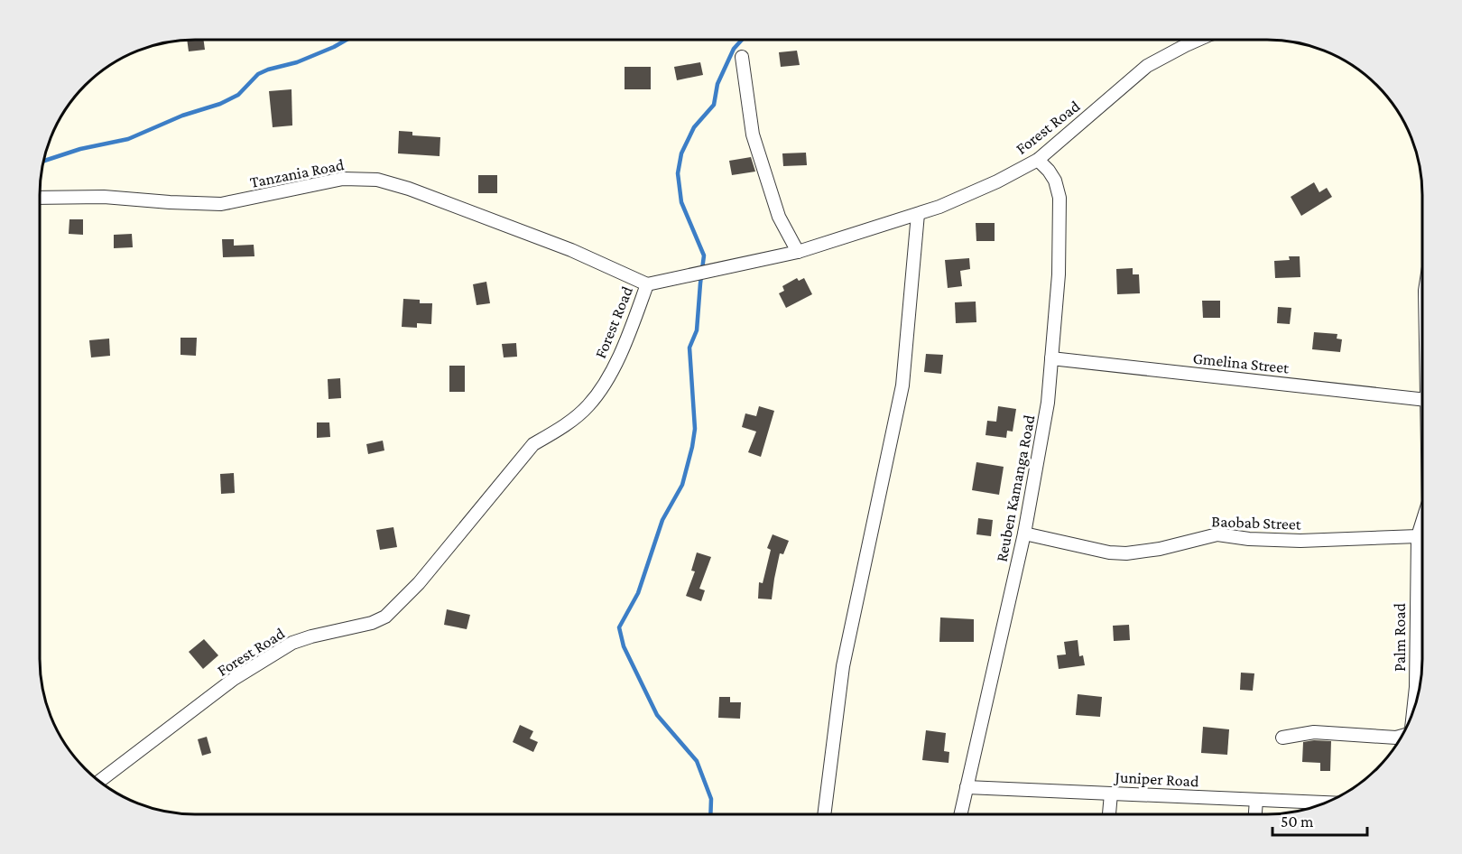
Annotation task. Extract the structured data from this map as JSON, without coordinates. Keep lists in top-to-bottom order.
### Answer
{
  "streets": {
    "street": [
      "Forest Road",
      "Tanzania Road",
      "Gmelina Street",
      "Reuben Kamanga Road",
      "Baobab Street",
      "Palm Road",
      "Juniper Road"
    ]
  },
  "crossings": [
    ["Forest Road", "Tanzania Road"],
    ["Forest Road", "Reuben Kamanga Road"],
    ["Gmelina Street", "Reuben Kamanga Road"],
    ["Reuben Kamanga Road", "Baobab Street"],
    ["Reuben Kamanga Road", "Juniper Road"],
    ["Baobab Street", "Palm Road"]
  ],
  "scale_bar": "50 m"
}
